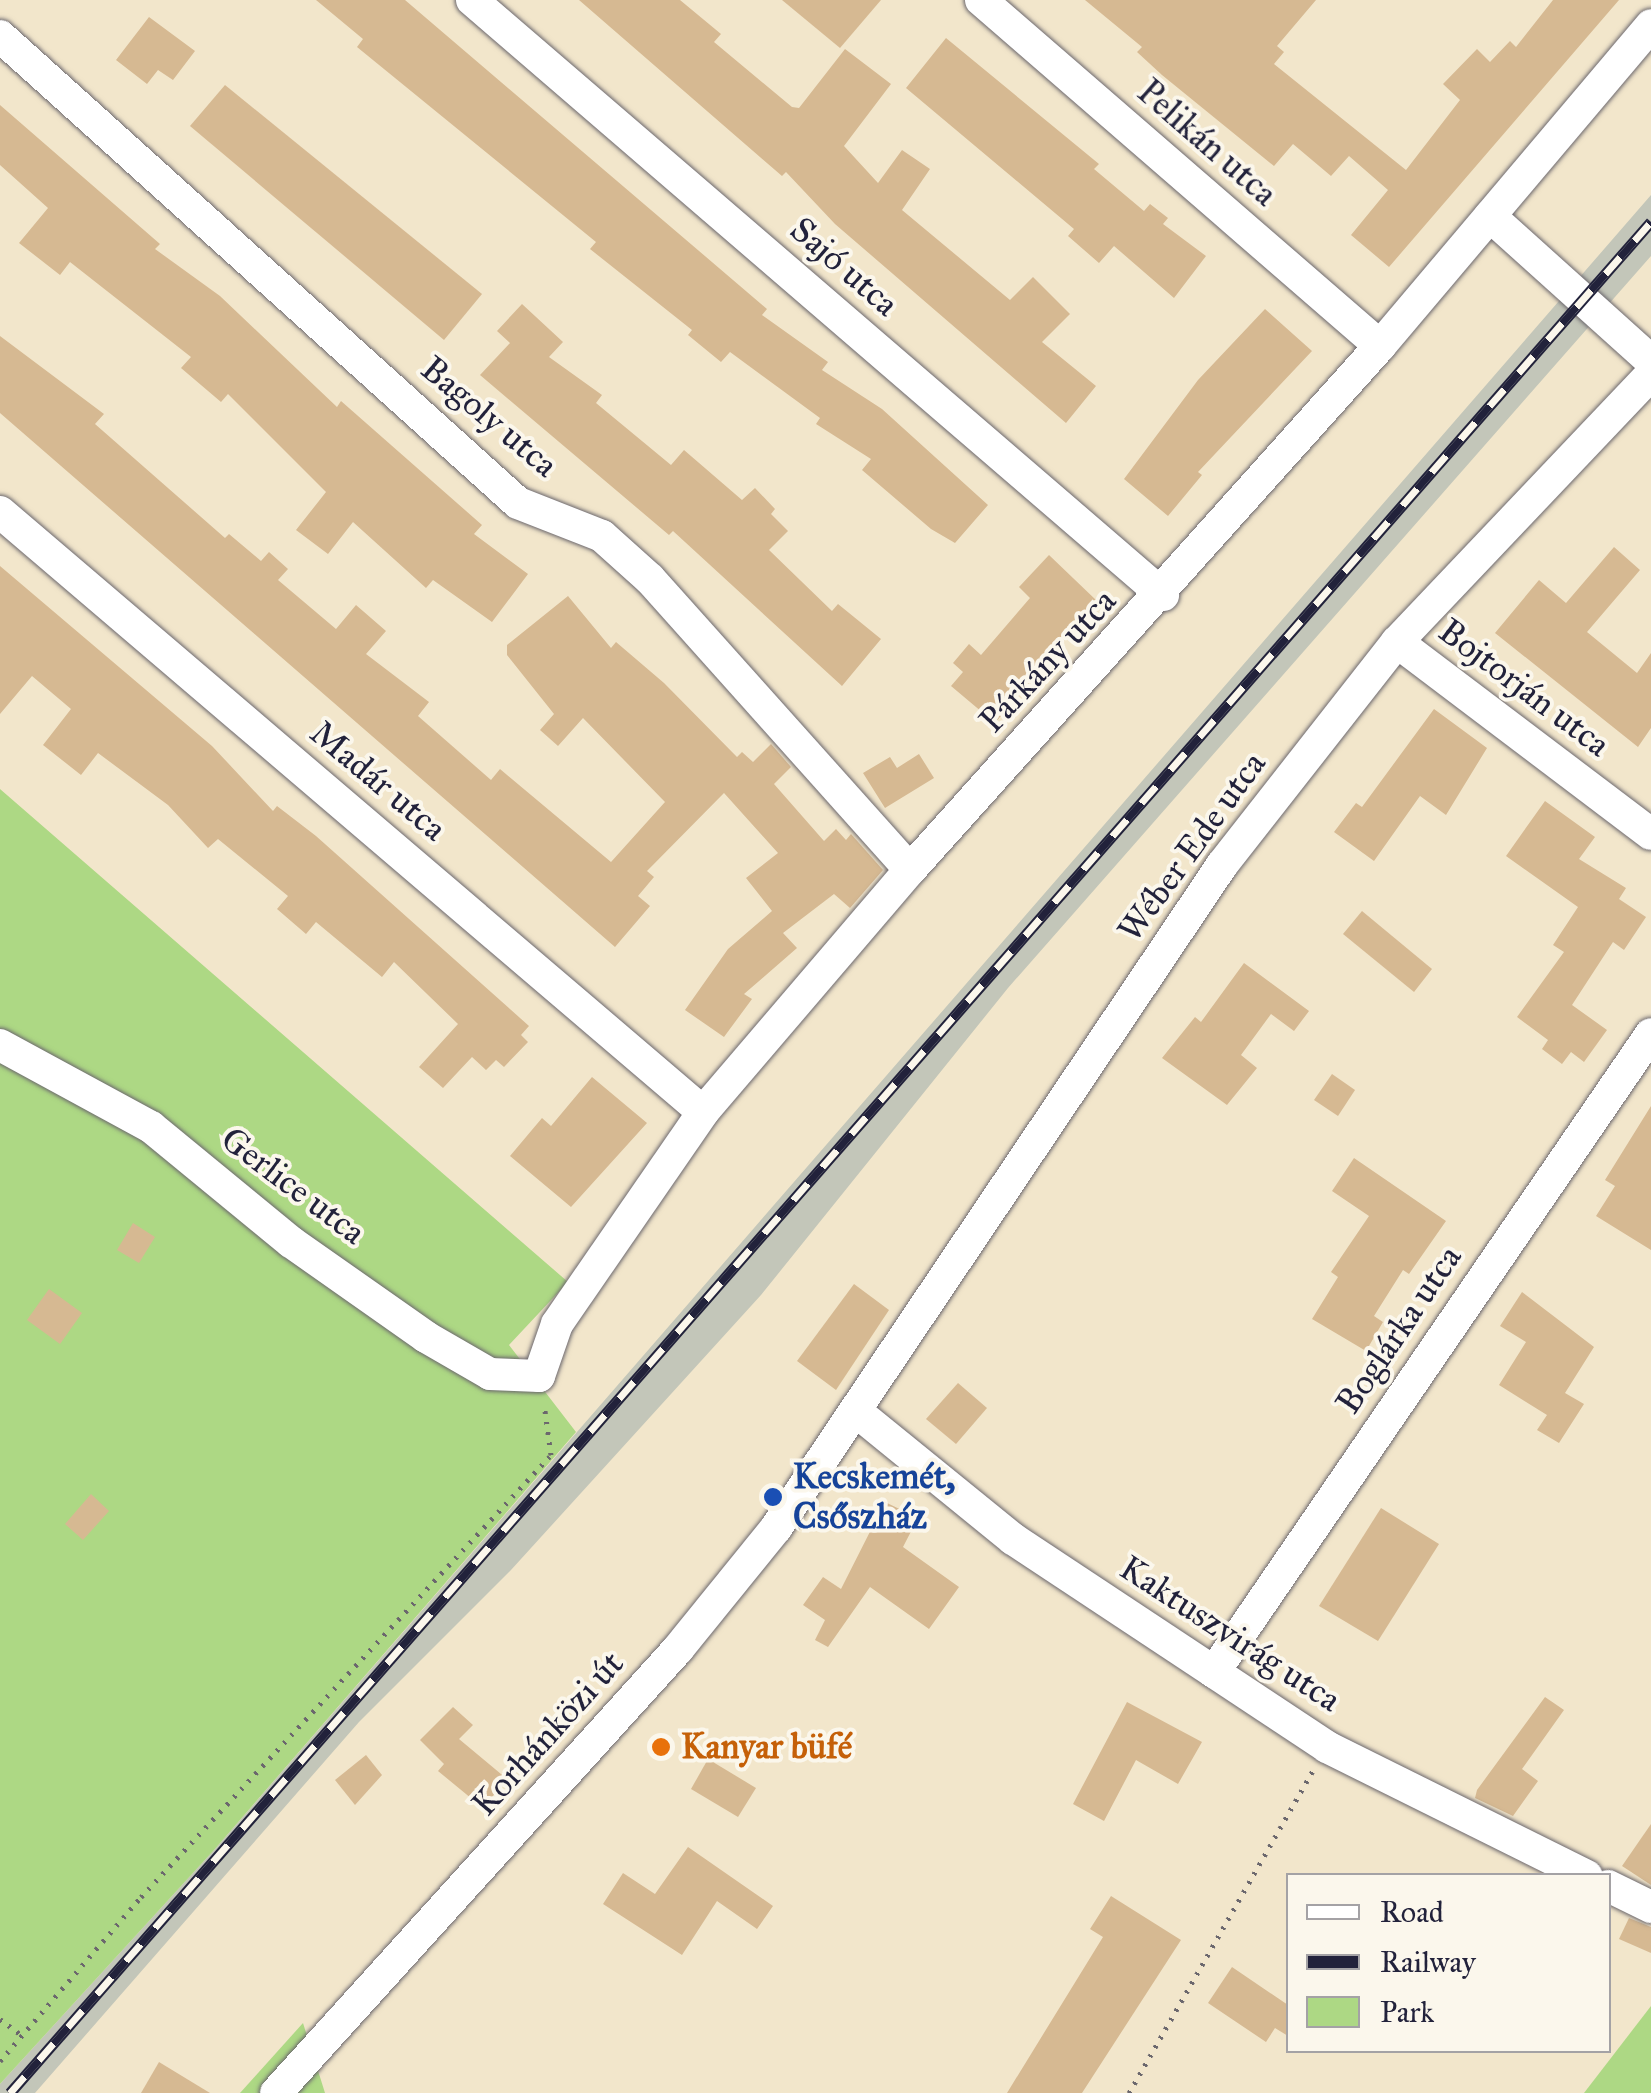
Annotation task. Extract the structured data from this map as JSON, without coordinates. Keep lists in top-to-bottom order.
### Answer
{
  "streets": {
    "street": [
      "Pelikán utca",
      "Sajó utca",
      "Bagoly utca",
      "Párkány utca",
      "Bojtorján utca",
      "Madár utca",
      "Wéber Ede utca",
      "Gerlice utca",
      "Boglárka utca",
      "Kaktuszvirág utca",
      "Korhánközi út"
    ]
  },
  "crossings": [
    ["Pelikán utca", "Párkány utca"],
    ["Sajó utca", "Párkány utca"],
    ["Bagoly utca", "Párkány utca"],
    ["Párkány utca", "Madár utca"],
    ["Párkány utca", "Gerlice utca"],
    ["Bojtorján utca", "Wéber Ede utca"],
    ["Wéber Ede utca", "Kaktuszvirág utca"],
    ["Wéber Ede utca", "Korhánközi út"],
    ["Boglárka utca", "Kaktuszvirág utca"],
    ["Kaktuszvirág utca", "Korhánközi út"]
  ],
  "places": ["Kecskemét, Csőszház", "Kanyar büfé"],
  "legend": ["Road", "Railway", "Park"]
}
